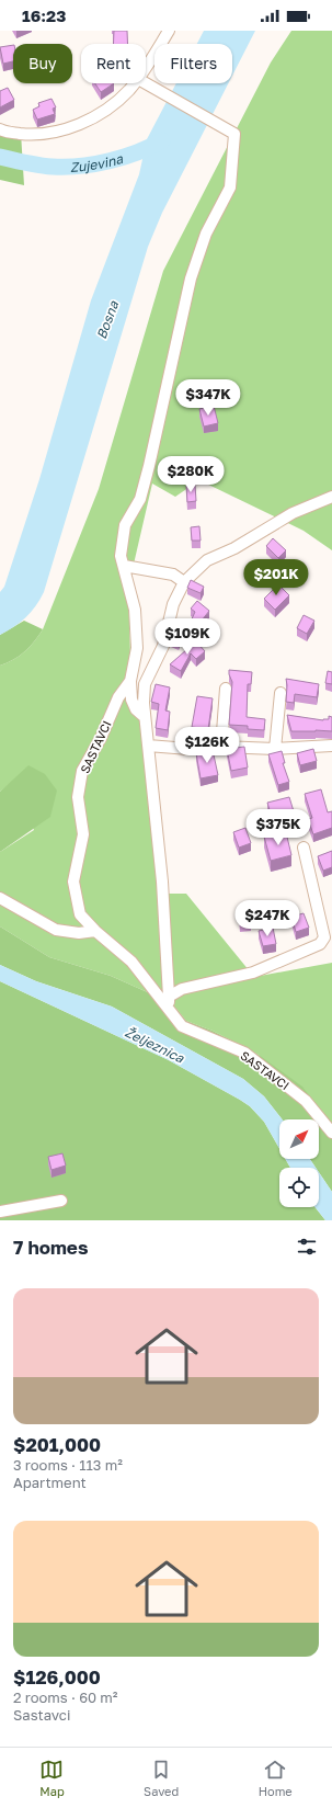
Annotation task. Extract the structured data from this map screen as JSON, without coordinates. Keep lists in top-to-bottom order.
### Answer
{
  "streets": {
    "street": ["SASTAVCI"]
  },
  "water": ["Zujevina", "Bosna", "Željeznica"],
  "north": "top right",
  "page": {
    "status": "16:23",
    "chip": ["Buy", "Rent", "Filters"],
    "price": [
      "$347K",
      "$280K",
      "$201K",
      "$109K",
      "$126K",
      "$375K",
      "$247K"
    ],
    "heading": "7 homes",
    "list": [
      {
        "name": "$201,000",
        "note": "3 rooms · 113 m² · Apartment"
      },
      {
        "name": "$126,000",
        "note": "2 rooms · 60 m² · Sastavci"
      }
    ],
    "tabs": ["Map", "Saved", "Home"]
  }
}
